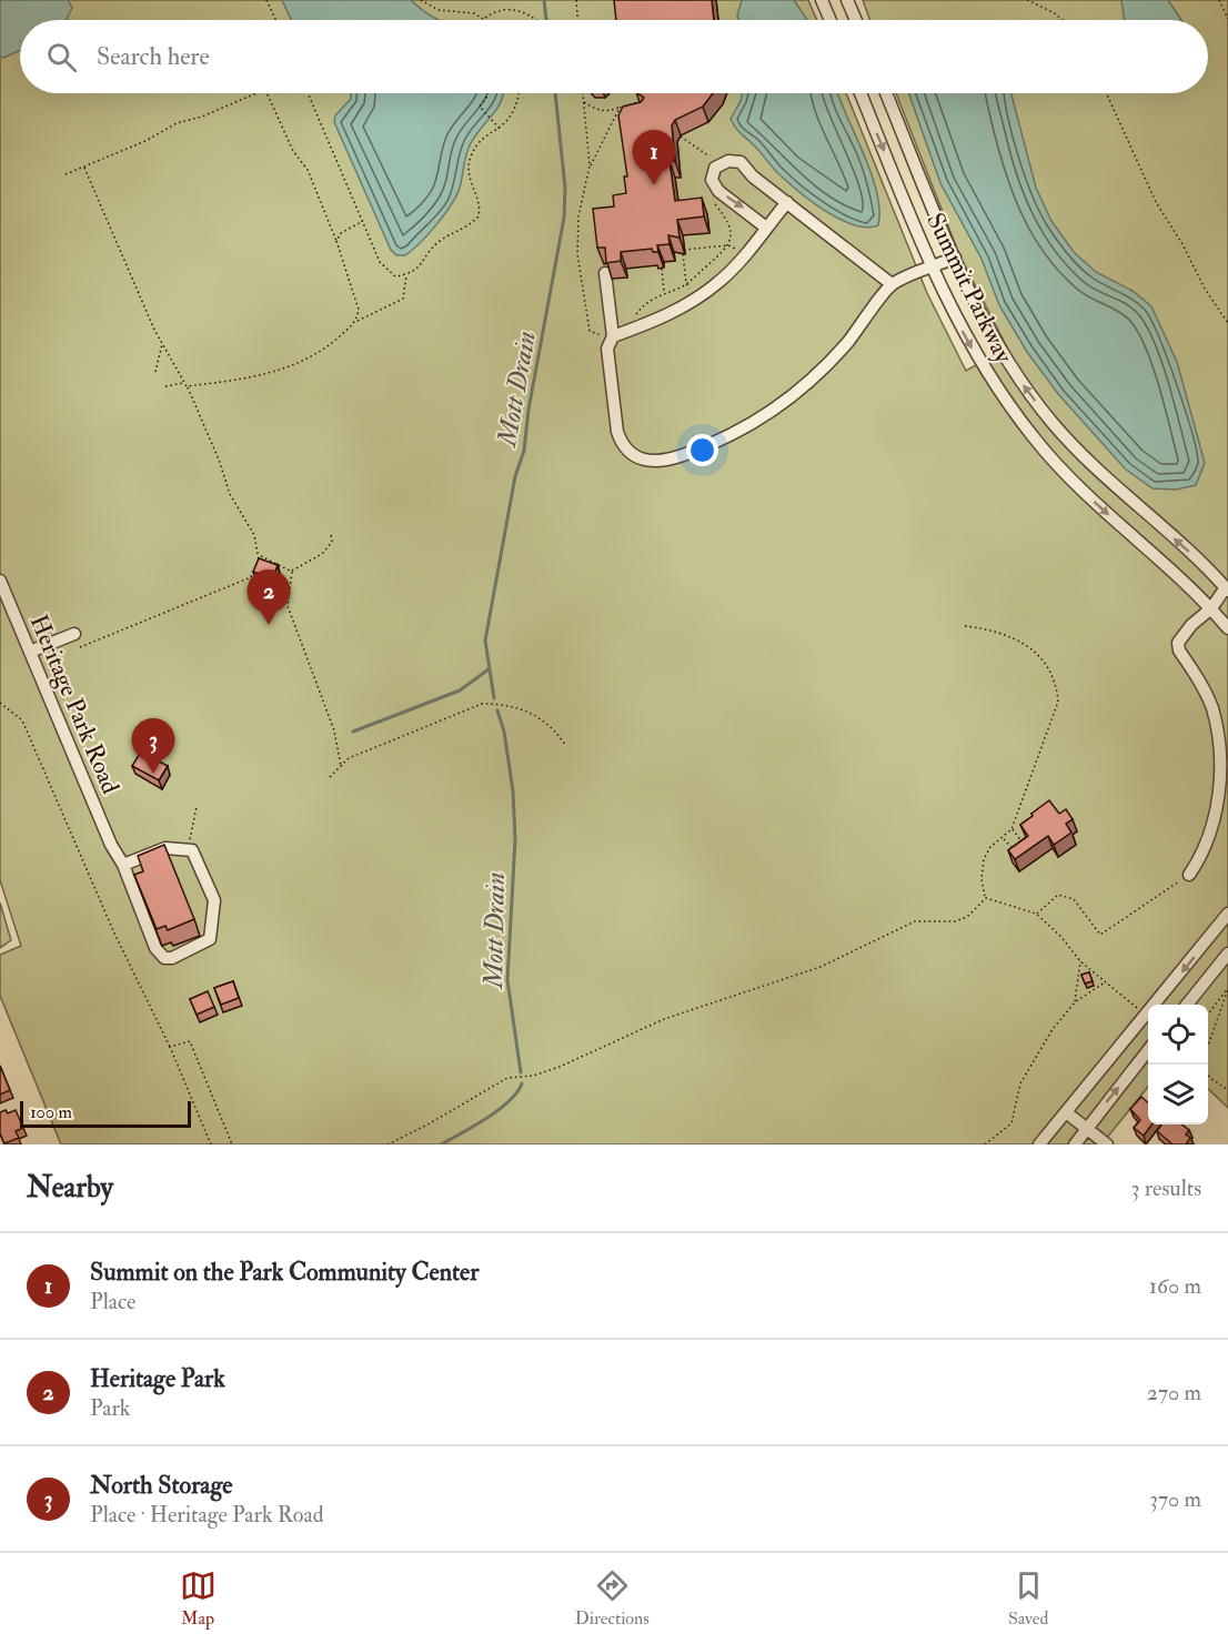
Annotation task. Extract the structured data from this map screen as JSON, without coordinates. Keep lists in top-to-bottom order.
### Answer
{
  "streets": {
    "street": ["Summit Parkway", "Heritage Park Road"]
  },
  "water": ["Mott Drain"],
  "scale_bar": "100 m",
  "page": {
    "search": "Search here",
    "pins": ["1", "2", "3"],
    "scale": "100 m",
    "heading": ["Nearby", "3 results"],
    "list": [
      {
        "mark": "1",
        "name": "Summit on the Park Community Center",
        "note": "Place",
        "value": "160 m"
      },
      {
        "mark": "2",
        "name": "Heritage Park",
        "note": "Park",
        "value": "270 m"
      },
      {
        "mark": "3",
        "name": "North Storage",
        "note": "Place · Heritage Park Road",
        "value": "370 m"
      }
    ],
    "nav": ["Map", "Directions", "Saved"]
  }
}
